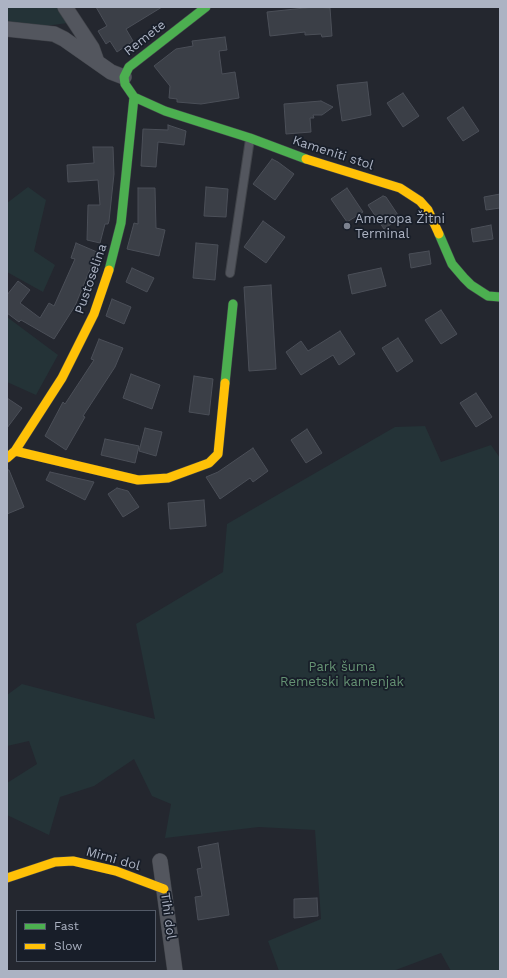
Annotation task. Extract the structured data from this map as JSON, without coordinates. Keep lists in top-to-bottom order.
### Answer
{
  "streets": {
    "street": [
      "Remete",
      "Kameniti stol",
      "Pustoselina",
      "Mirni dol",
      "Tihi dol"
    ]
  },
  "crossings": [
    ["Kameniti stol", "Pustoselina"],
    ["Mirni dol", "Tihi dol"]
  ],
  "parks": ["Park šuma Remetski kamenjak"],
  "places": ["Ameropa Žitni Terminal"],
  "legend": ["Fast", "Slow"]
}
